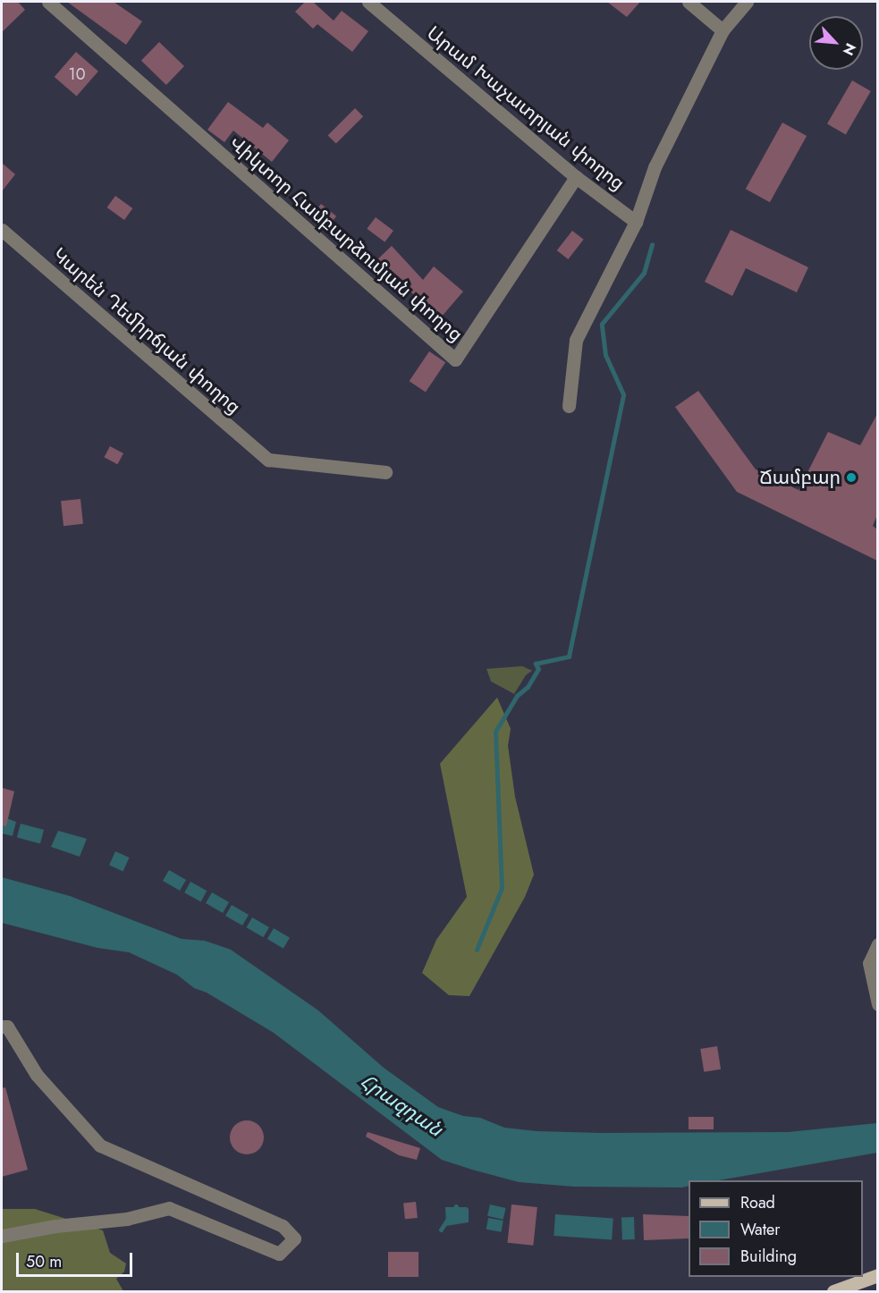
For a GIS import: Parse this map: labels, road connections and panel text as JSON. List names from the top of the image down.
{
  "streets": {
    "street": ["Արամ Խաչատրյան փողոց", "Վիկտոր Համբարձումյան փողոց", "Կարեն Դեմիրճյան փողոց"]
  },
  "crossings": [
    ["Արամ Խաչատրյան փողոց", "Վիկտոր Համբարձումյան փողոց"]
  ],
  "water": ["Հրազդան"],
  "places": ["Ճամբար"],
  "house_numbers": ["10"],
  "legend": ["Road", "Water", "Building"],
  "scale_bar": "50 m",
  "north": "bottom right"
}
